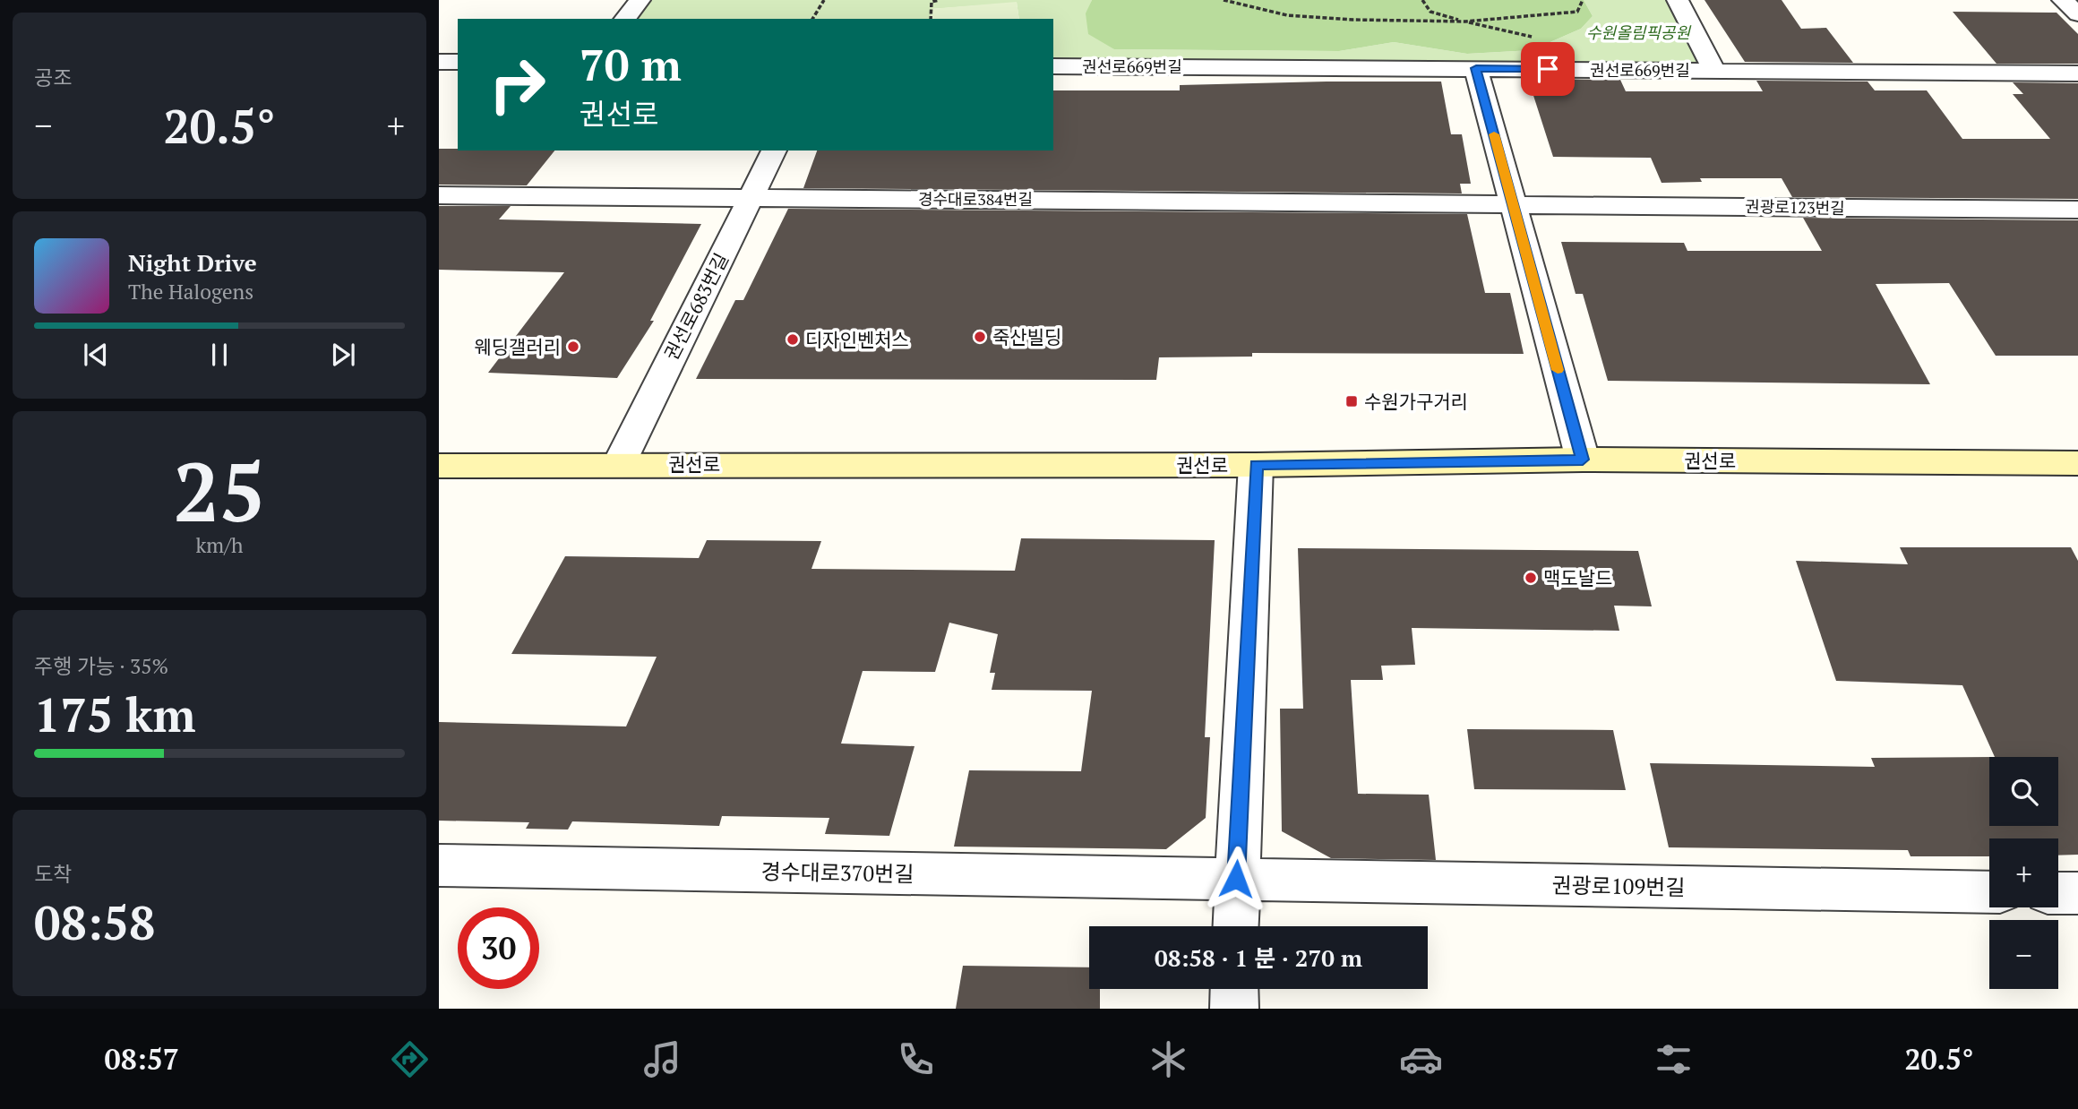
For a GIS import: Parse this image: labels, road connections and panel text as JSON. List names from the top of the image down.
{
  "streets": {
    "street": [
      "권선로669번길",
      "경수대로384번길",
      "권광로123번길",
      "권선로683번길",
      "권선로",
      "경수대로370번길",
      "권광로109번길"
    ]
  },
  "crossings": [
    ["경수대로384번길", "권광로123번길"],
    ["경수대로384번길", "권선로683번길"],
    ["권선로683번길", "권선로"],
    ["경수대로370번길", "권광로109번길"]
  ],
  "parks": ["수원올림픽공원"],
  "places": {
    "other": [
      "죽산빌딩",
      "디자인벤처스",
      "웨딩갤러리",
      "맥도날드"
    ],
    "transit": ["수원가구거리"]
  },
  "page": {
    "tile": [
      "공조",
      ["25", "km/h"],
      ["주행 가능 · 35%", "175 km"],
      ["도착", "08:58"]
    ],
    "turn": ["70 m", "권선로"],
    "heat": ["−", "20.5°", "+"],
    "song": ["Night Drive", "The Halogens"],
    "map_buttons": ["+", "−"],
    "limit": "30",
    "trip": "08:58 · 1 분 · 270 m",
    "tabs": ["08:57", "20.5°"]
  }
}
